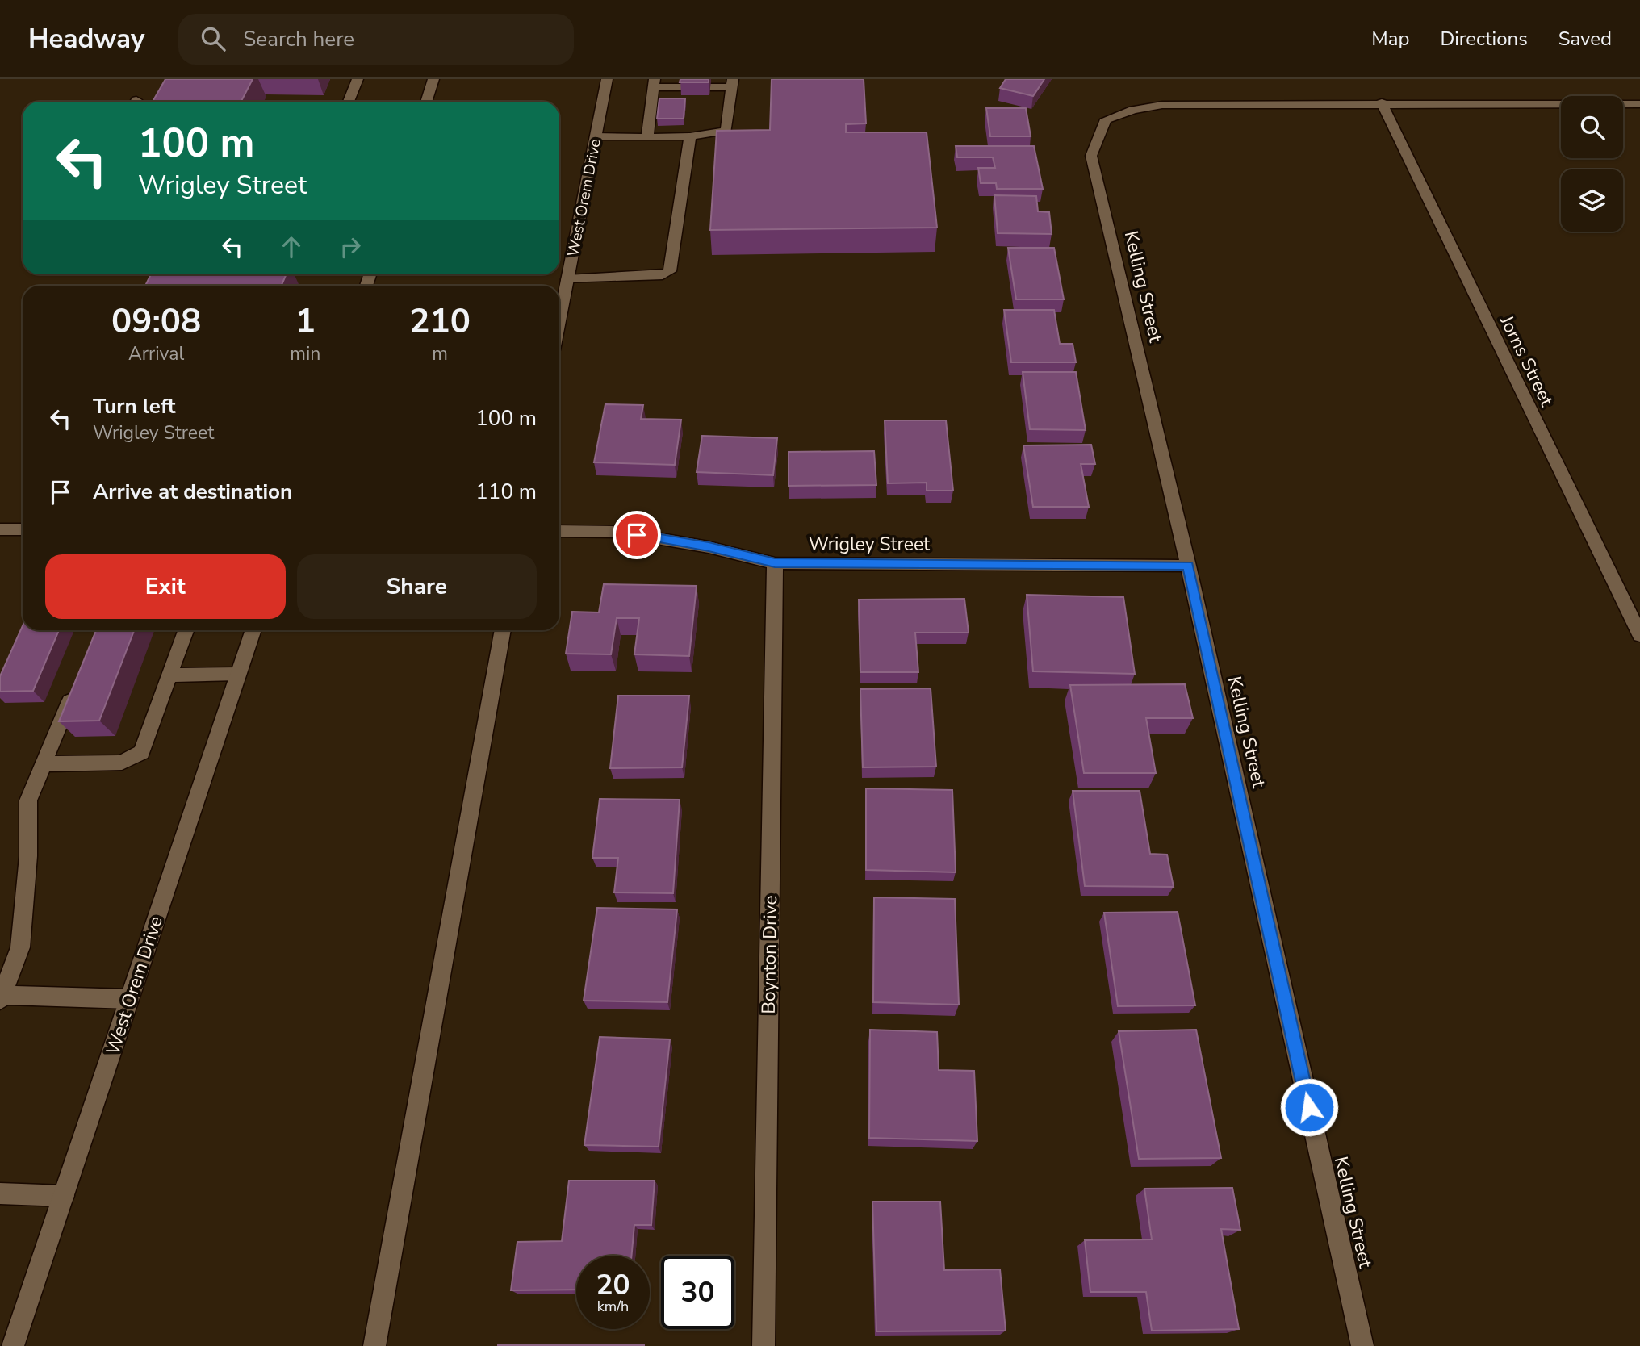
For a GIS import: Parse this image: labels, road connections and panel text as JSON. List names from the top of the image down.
{
  "streets": {
    "street": [
      "West Orem Drive",
      "Kelling Street",
      "Jorns Street",
      "Wrigley Street",
      "Boynton Drive"
    ]
  },
  "crossings": [
    ["Kelling Street", "Jorns Street"],
    ["Kelling Street", "Wrigley Street"],
    ["Wrigley Street", "Boynton Drive"]
  ],
  "page": {
    "header": "Headway",
    "search": "Search here",
    "nav": ["Map", "Directions", "Saved"],
    "turn": ["100 m", "Wrigley Street"],
    "eta": [
      "09:08",
      "Arrival",
      "1",
      "min",
      "210",
      "m"
    ],
    "list": [
      {
        "name": "Turn left",
        "note": "Wrigley Street",
        "value": "100 m"
      },
      {
        "name": "Arrive at destination",
        "value": "110 m"
      }
    ],
    "buttons": ["Exit", "Share"],
    "speed": "20 km/h",
    "limit": "30"
  }
}
